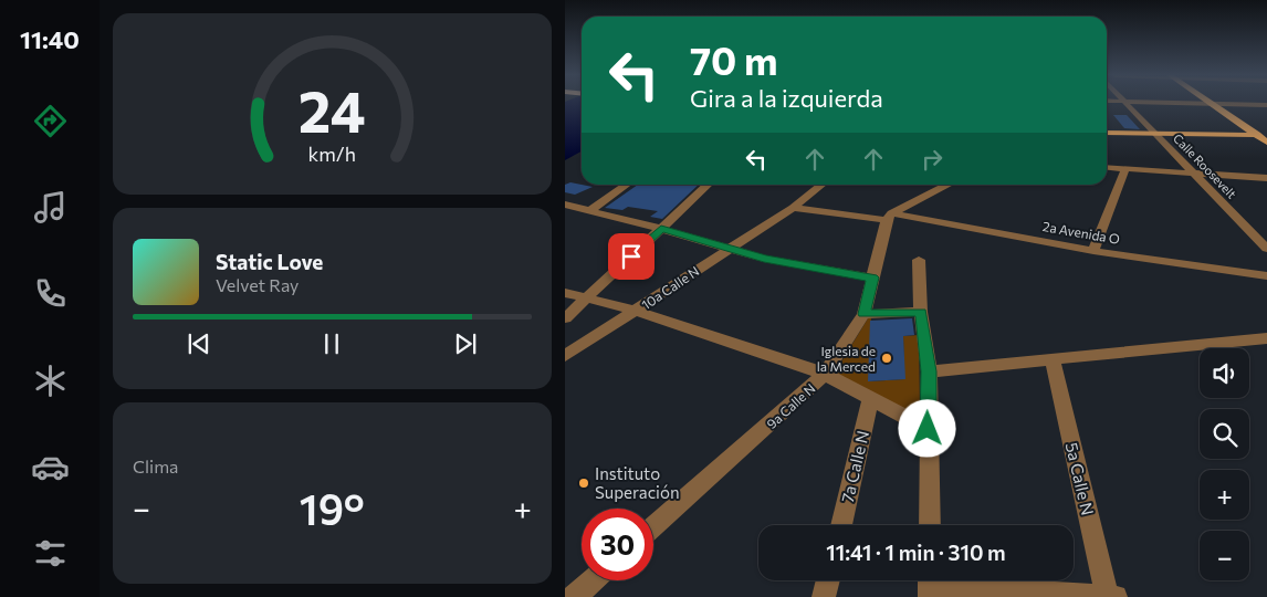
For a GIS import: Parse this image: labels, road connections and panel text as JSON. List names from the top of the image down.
{
  "streets": {
    "street": [
      "Calle Roosevelt",
      "2a Avenida O",
      "10a Calle N",
      "9a Calle N",
      "7a Calle N",
      "5a Calle N"
    ]
  },
  "crossings": [
    ["2a Avenida O", "10a Calle N"],
    ["2a Avenida O", "9a Calle N"]
  ],
  "places": ["Iglesia de la Merced", "Instituto Superación"],
  "page": {
    "tabs": "11:40",
    "turn": ["70 m", "Gira a la izquierda"],
    "song": ["Static Love", "Velvet Ray"],
    "map_buttons": ["+", "−"],
    "tile": "Clima",
    "heat": ["−", "19°", "+"],
    "limit": "30",
    "trip": "11:41 · 1 min · 310 m",
    "gauge": ["24", "km/h"]
  }
}
